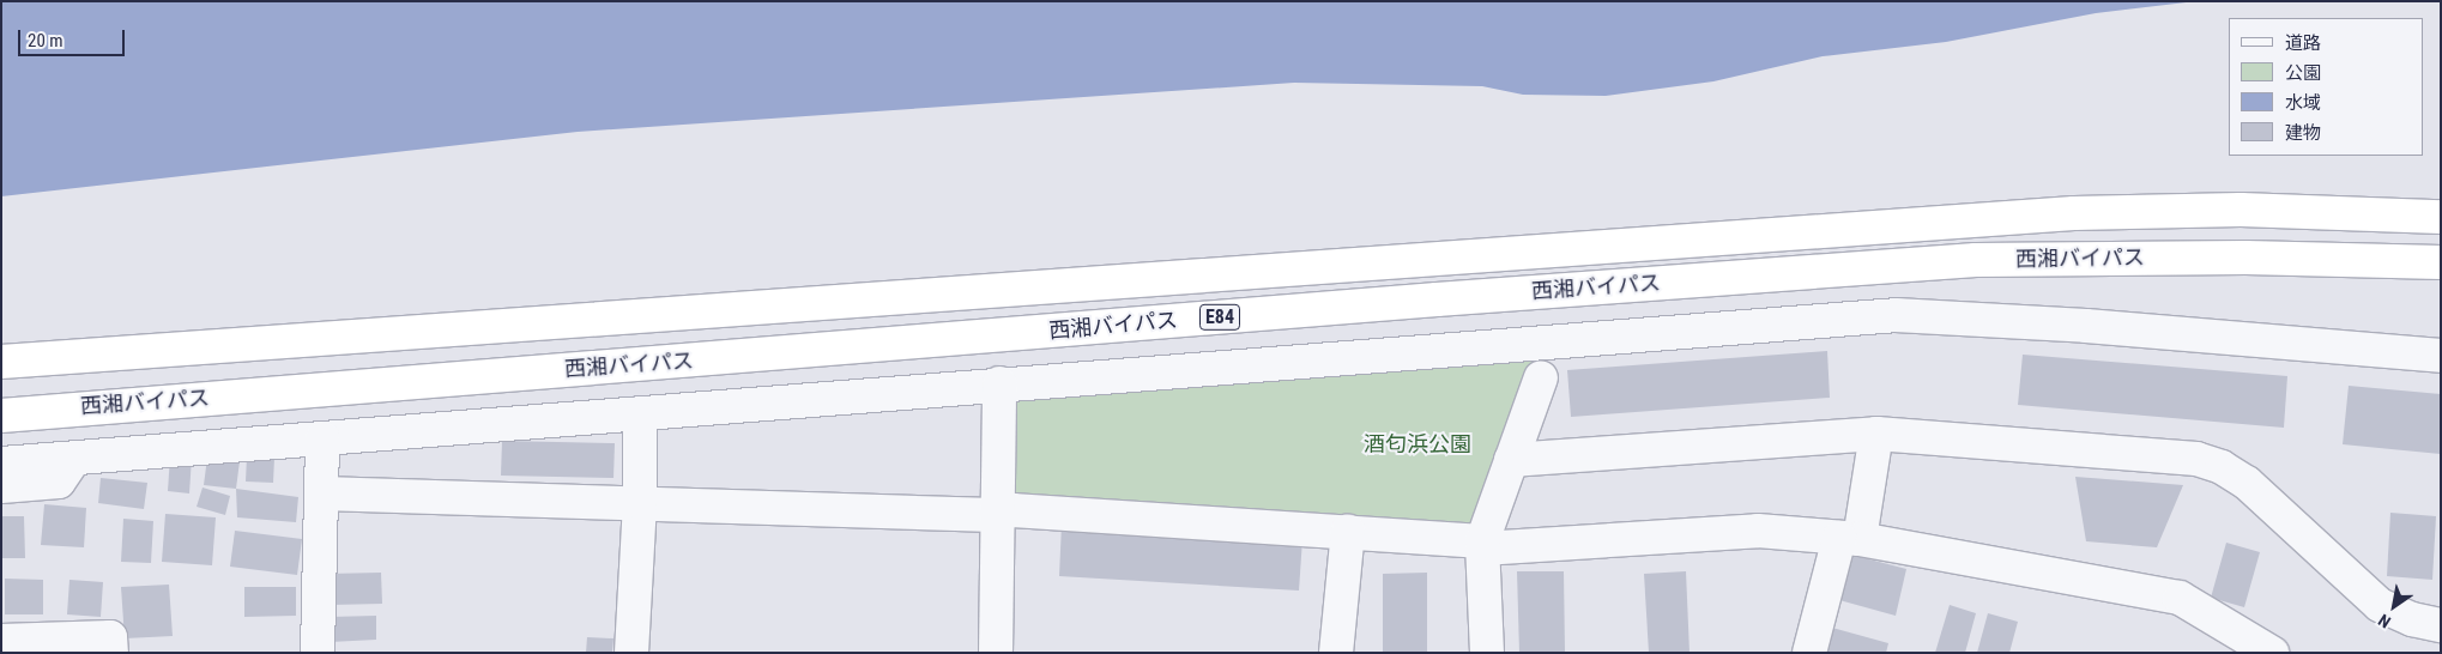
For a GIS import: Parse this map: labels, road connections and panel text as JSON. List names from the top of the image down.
{
  "streets": {
    "highway": ["西湘バイパス", "E84"]
  },
  "parks": ["酒匂浜公園"],
  "legend": [
    "道路",
    "公園",
    "水域",
    "建物"
  ],
  "scale_bar": "20 m",
  "north": "bottom left"
}
